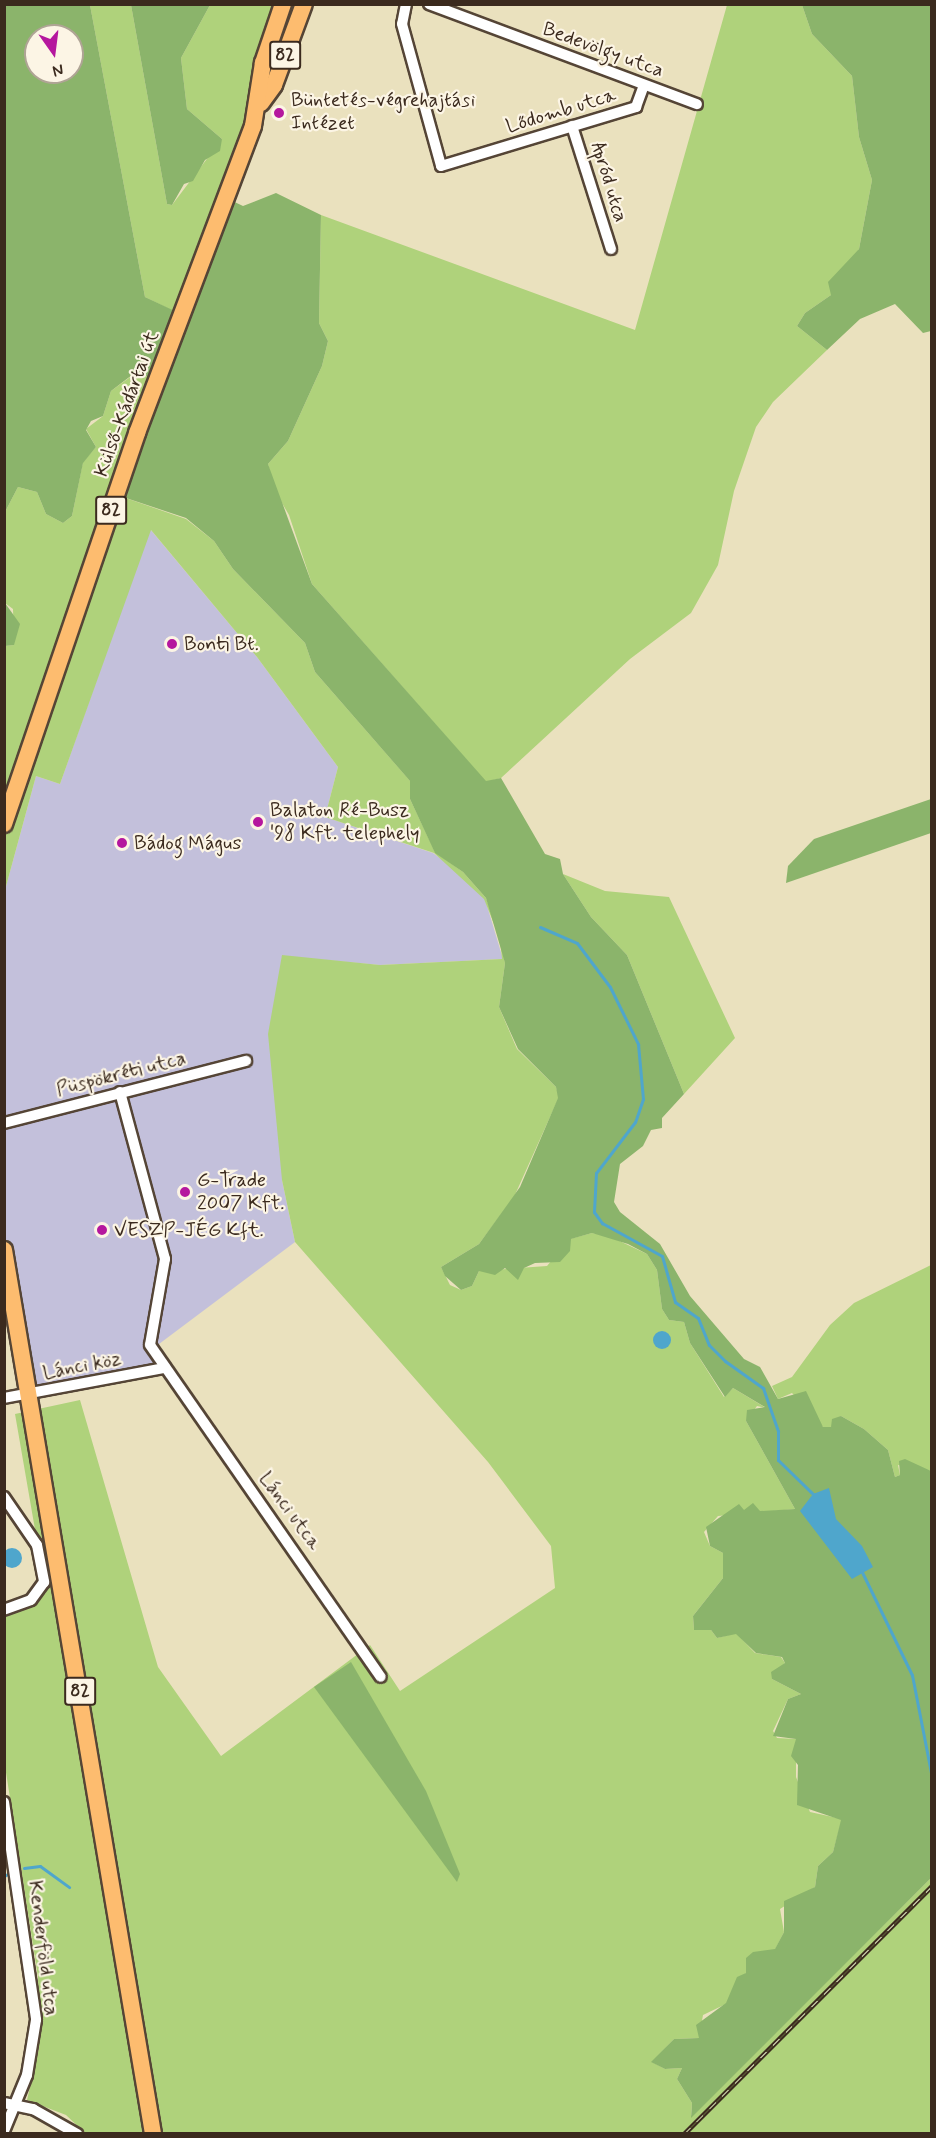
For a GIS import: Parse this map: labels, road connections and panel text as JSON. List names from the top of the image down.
{
  "streets": {
    "main road": ["82", "Külső-Kádártai út"],
    "street": [
      "Bedevölgy utca",
      "Lődomb utca",
      "Apród utca",
      "Püspökréti utca",
      "Lánci köz",
      "Lánci utca",
      "Kenderföld utca"
    ]
  },
  "crossings": [
    ["Bedevölgy utca", "Lődomb utca"],
    ["82", "Lánci köz"],
    ["Lődomb utca", "Apród utca"],
    ["Püspökréti utca", "Lánci utca"],
    ["Lánci köz", "Lánci utca"]
  ],
  "places": [
    "Büntetés-végrehajtási Intézet",
    "Bonti Bt.",
    "Balaton Ré-Busz '98 Kft. telephely",
    "Bádog Mágus",
    "G-Trade 2007 Kft.",
    "VESZP-JÉG Kft."
  ],
  "north": "bottom"
}
